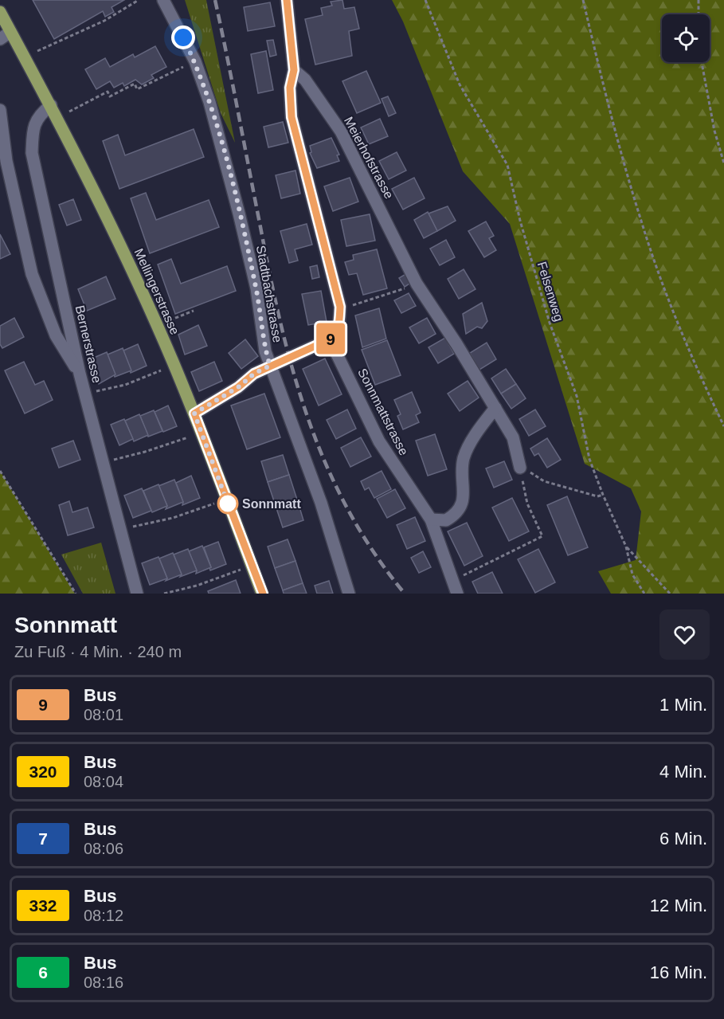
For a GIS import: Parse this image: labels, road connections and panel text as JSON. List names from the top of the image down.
{
  "streets": {
    "main road": ["Mellingerstrasse"],
    "street": [
      "Meierhofstrasse",
      "Stadtbachstrasse",
      "Bernerstrasse",
      "Sonnmattstrasse"
    ],
    "path": ["Felsenweg"]
  },
  "crossings": [
    ["Mellingerstrasse", "Bernerstrasse"]
  ],
  "places": ["Sonnmatt"],
  "lines": ["bus line 9"],
  "page": {
    "on_map": "9",
    "heading": ["Sonnmatt", "Zu Fuß · 4 Min. · 240 m"],
    "list": [
      {
        "mark": "9",
        "name": "Bus",
        "note": "08:01",
        "value": "1 Min."
      },
      {
        "mark": "320",
        "name": "Bus",
        "note": "08:04",
        "value": "4 Min."
      },
      {
        "mark": "7",
        "name": "Bus",
        "note": "08:06",
        "value": "6 Min."
      },
      {
        "mark": "332",
        "name": "Bus",
        "note": "08:12",
        "value": "12 Min."
      },
      {
        "mark": "6",
        "name": "Bus",
        "note": "08:16",
        "value": "16 Min."
      }
    ]
  }
}
